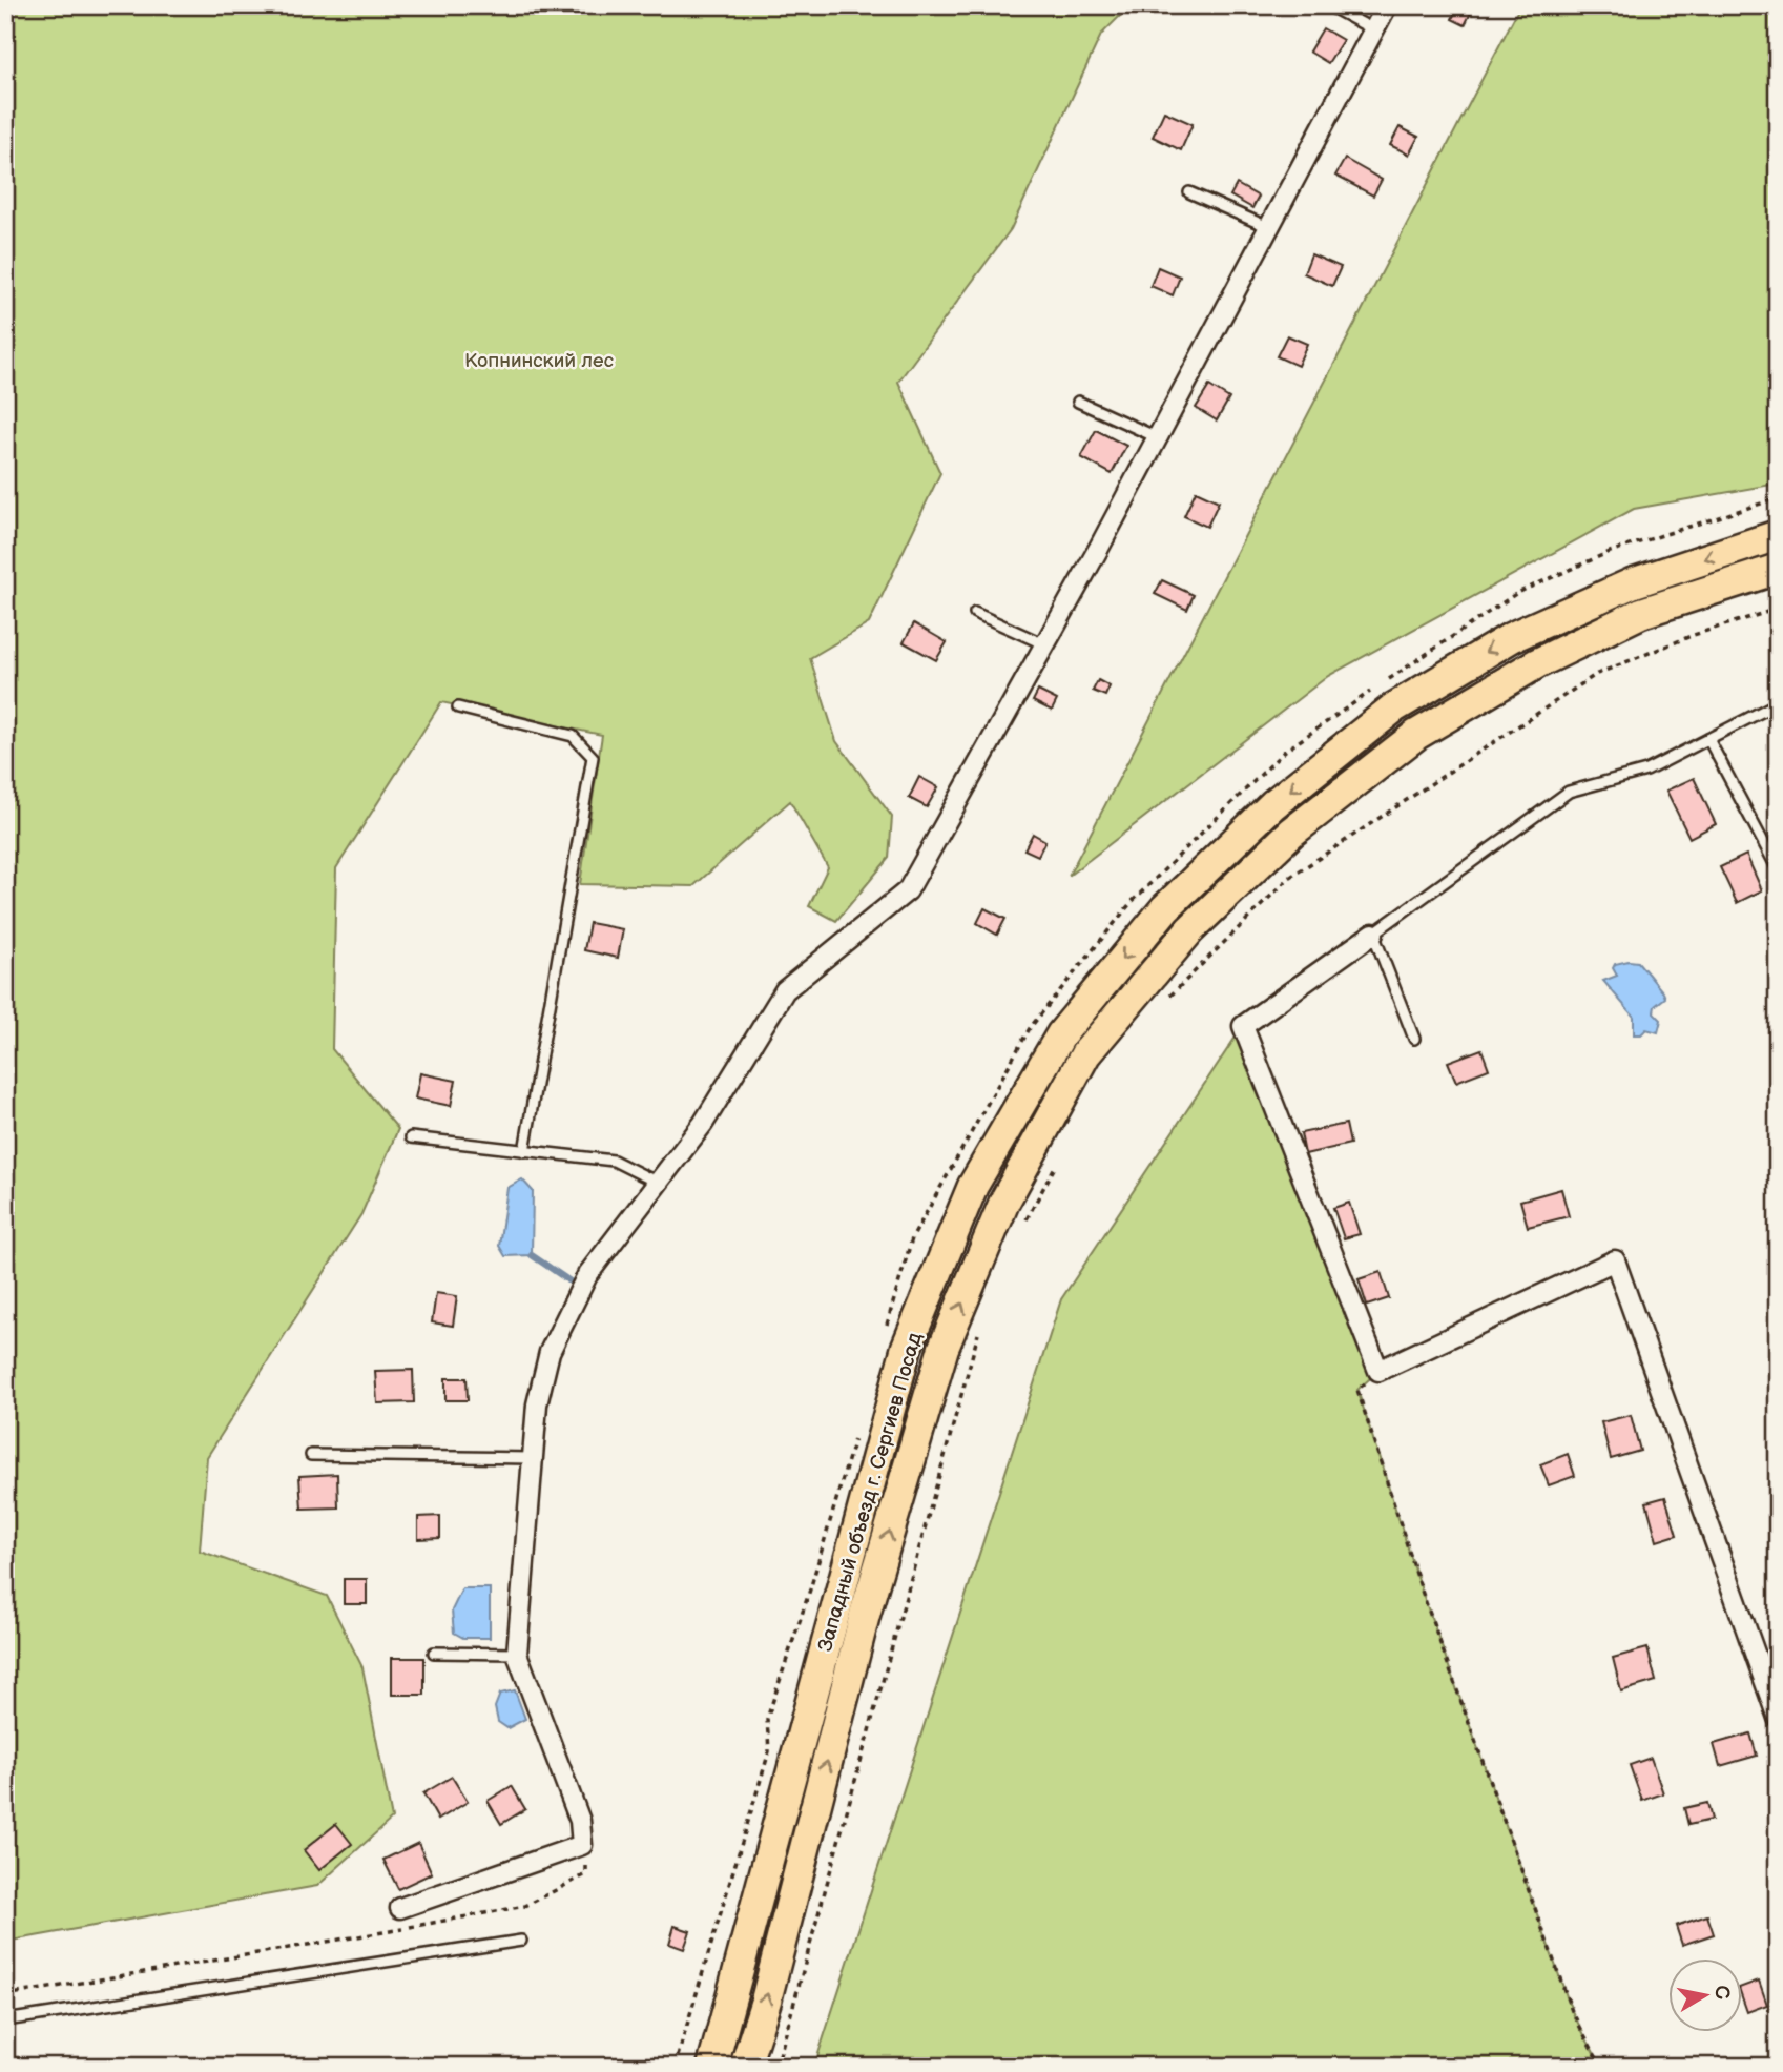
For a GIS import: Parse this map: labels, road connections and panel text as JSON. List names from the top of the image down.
{
  "streets": {
    "main road": ["Западный объезд г. Сергиев Посад"]
  },
  "parks": ["Копнинский лес"],
  "north": "right"
}
